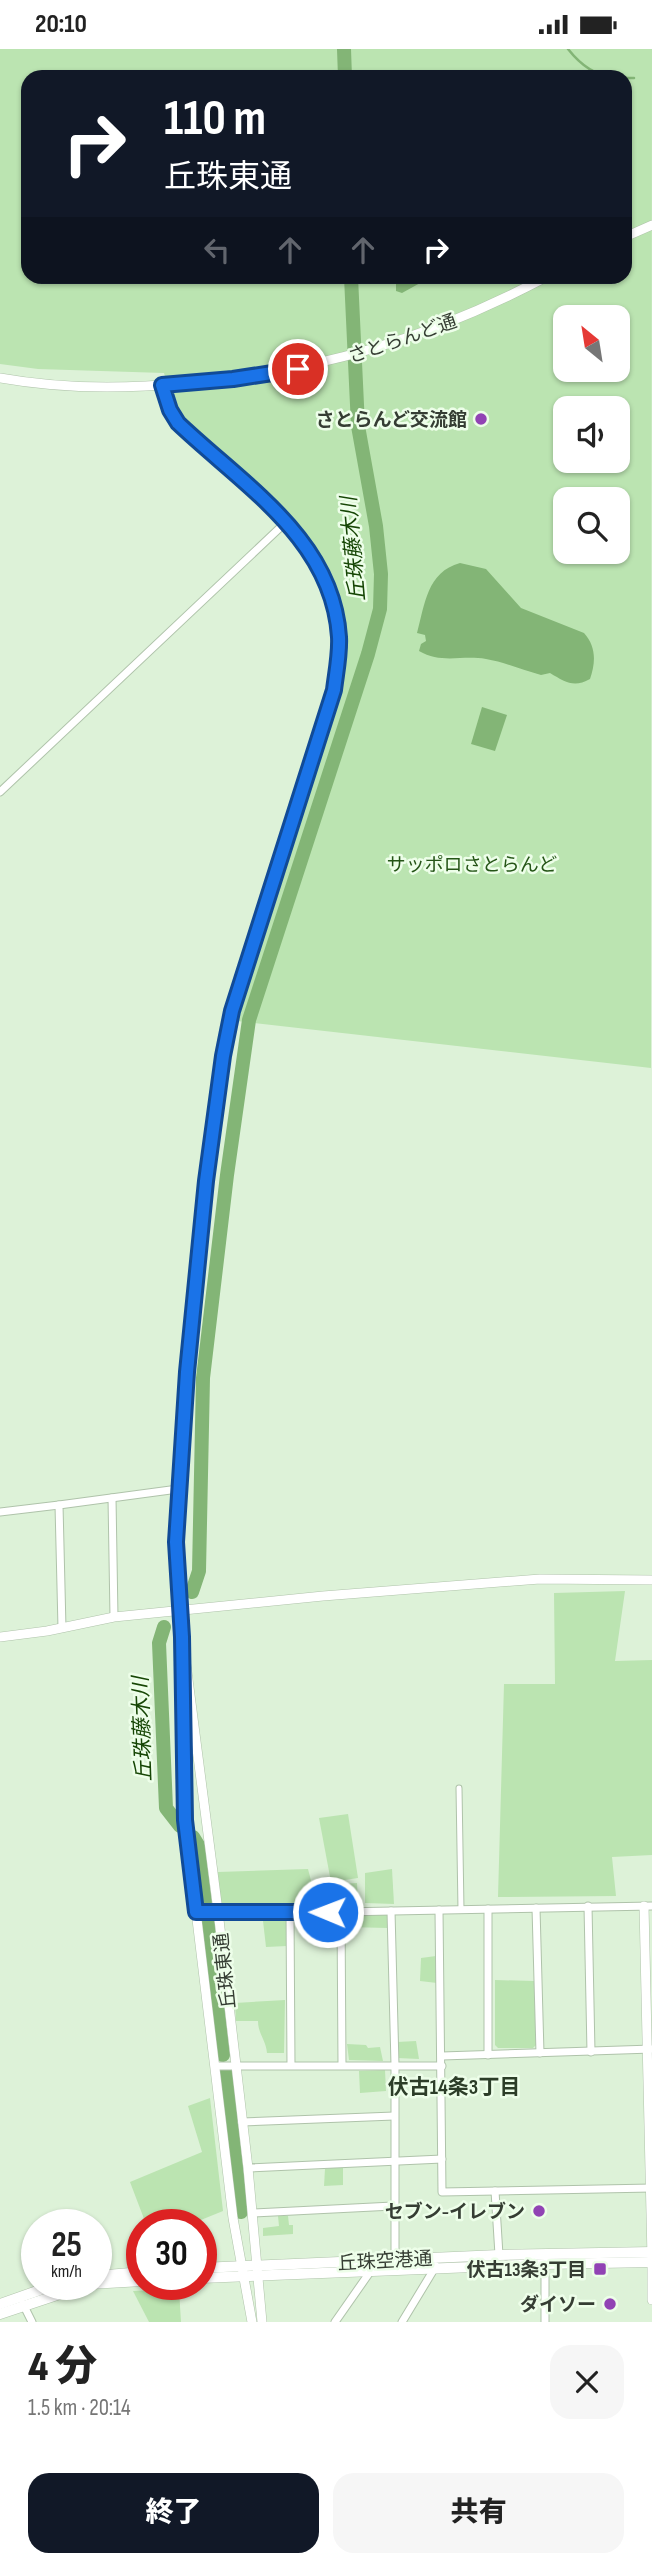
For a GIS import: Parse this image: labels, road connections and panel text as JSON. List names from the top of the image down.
{
  "streets": {
    "main road": ["丘珠空港通"],
    "street": ["さとらんど通", "丘珠東通"]
  },
  "crossings": [
    ["丘珠東通", "丘珠空港通"]
  ],
  "districts": ["伏古14条3丁目"],
  "water": ["丘珠藤木川"],
  "parks": ["サッポロさとらんど"],
  "places": {
    "other": ["さとらんど交流館", "セブン-イレブン", "ダイソー"],
    "transit": ["伏古13条3丁目"]
  },
  "north": "top left",
  "page": {
    "status": "20:10",
    "turn": ["110 m", "丘珠東通"],
    "speed": "25 km/h",
    "limit": "30",
    "heading": ["4 分", "1.5 km · 20:14"],
    "buttons": ["終了", "共有"]
  }
}
